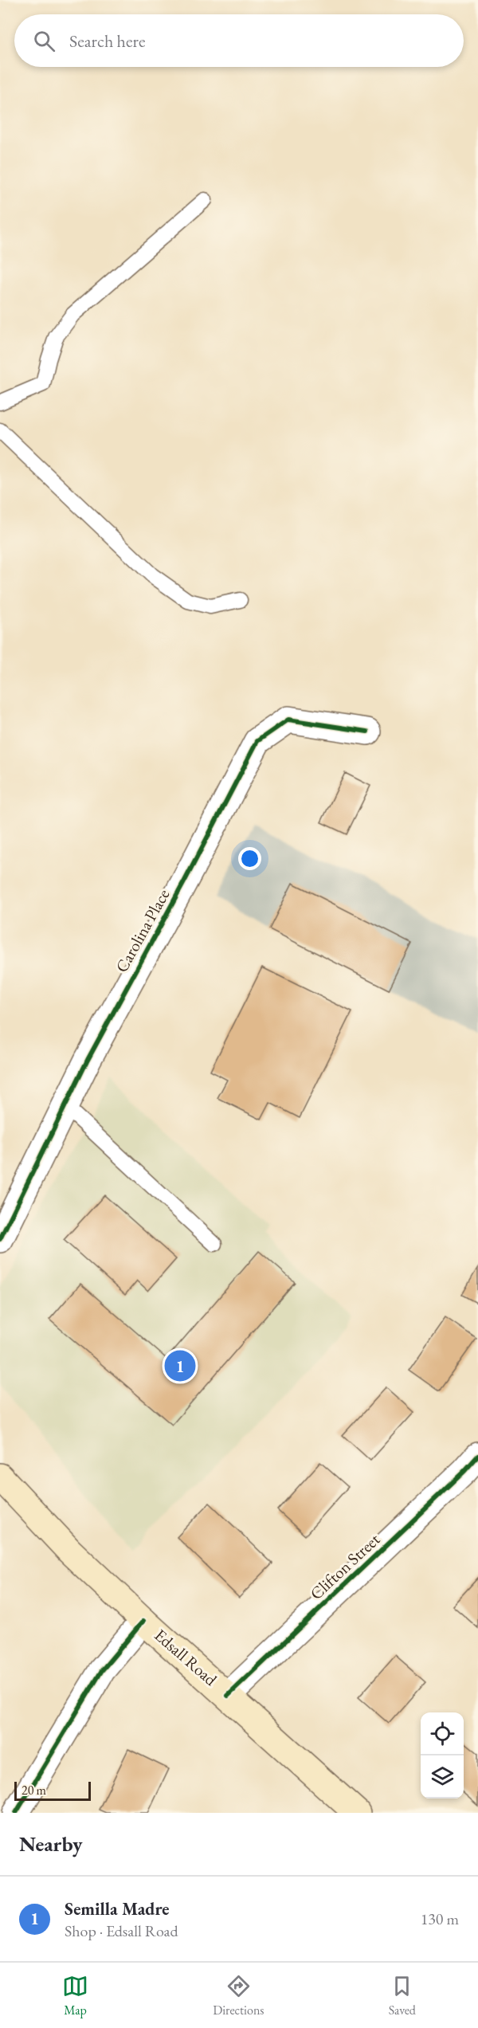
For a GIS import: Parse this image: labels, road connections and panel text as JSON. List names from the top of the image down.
{
  "streets": {
    "main road": ["Edsall Road"],
    "street": ["Carolina Place", "Clifton Street"]
  },
  "crossings": [
    ["Clifton Street", "Edsall Road"]
  ],
  "scale_bar": "20 m",
  "page": {
    "search": "Search here",
    "pins": "1",
    "scale": "20 m",
    "heading": "Nearby",
    "list": [
      {
        "mark": "1",
        "name": "Semilla Madre",
        "note": "Shop · Edsall Road",
        "value": "130 m"
      }
    ],
    "nav": ["Map", "Directions", "Saved"]
  }
}
